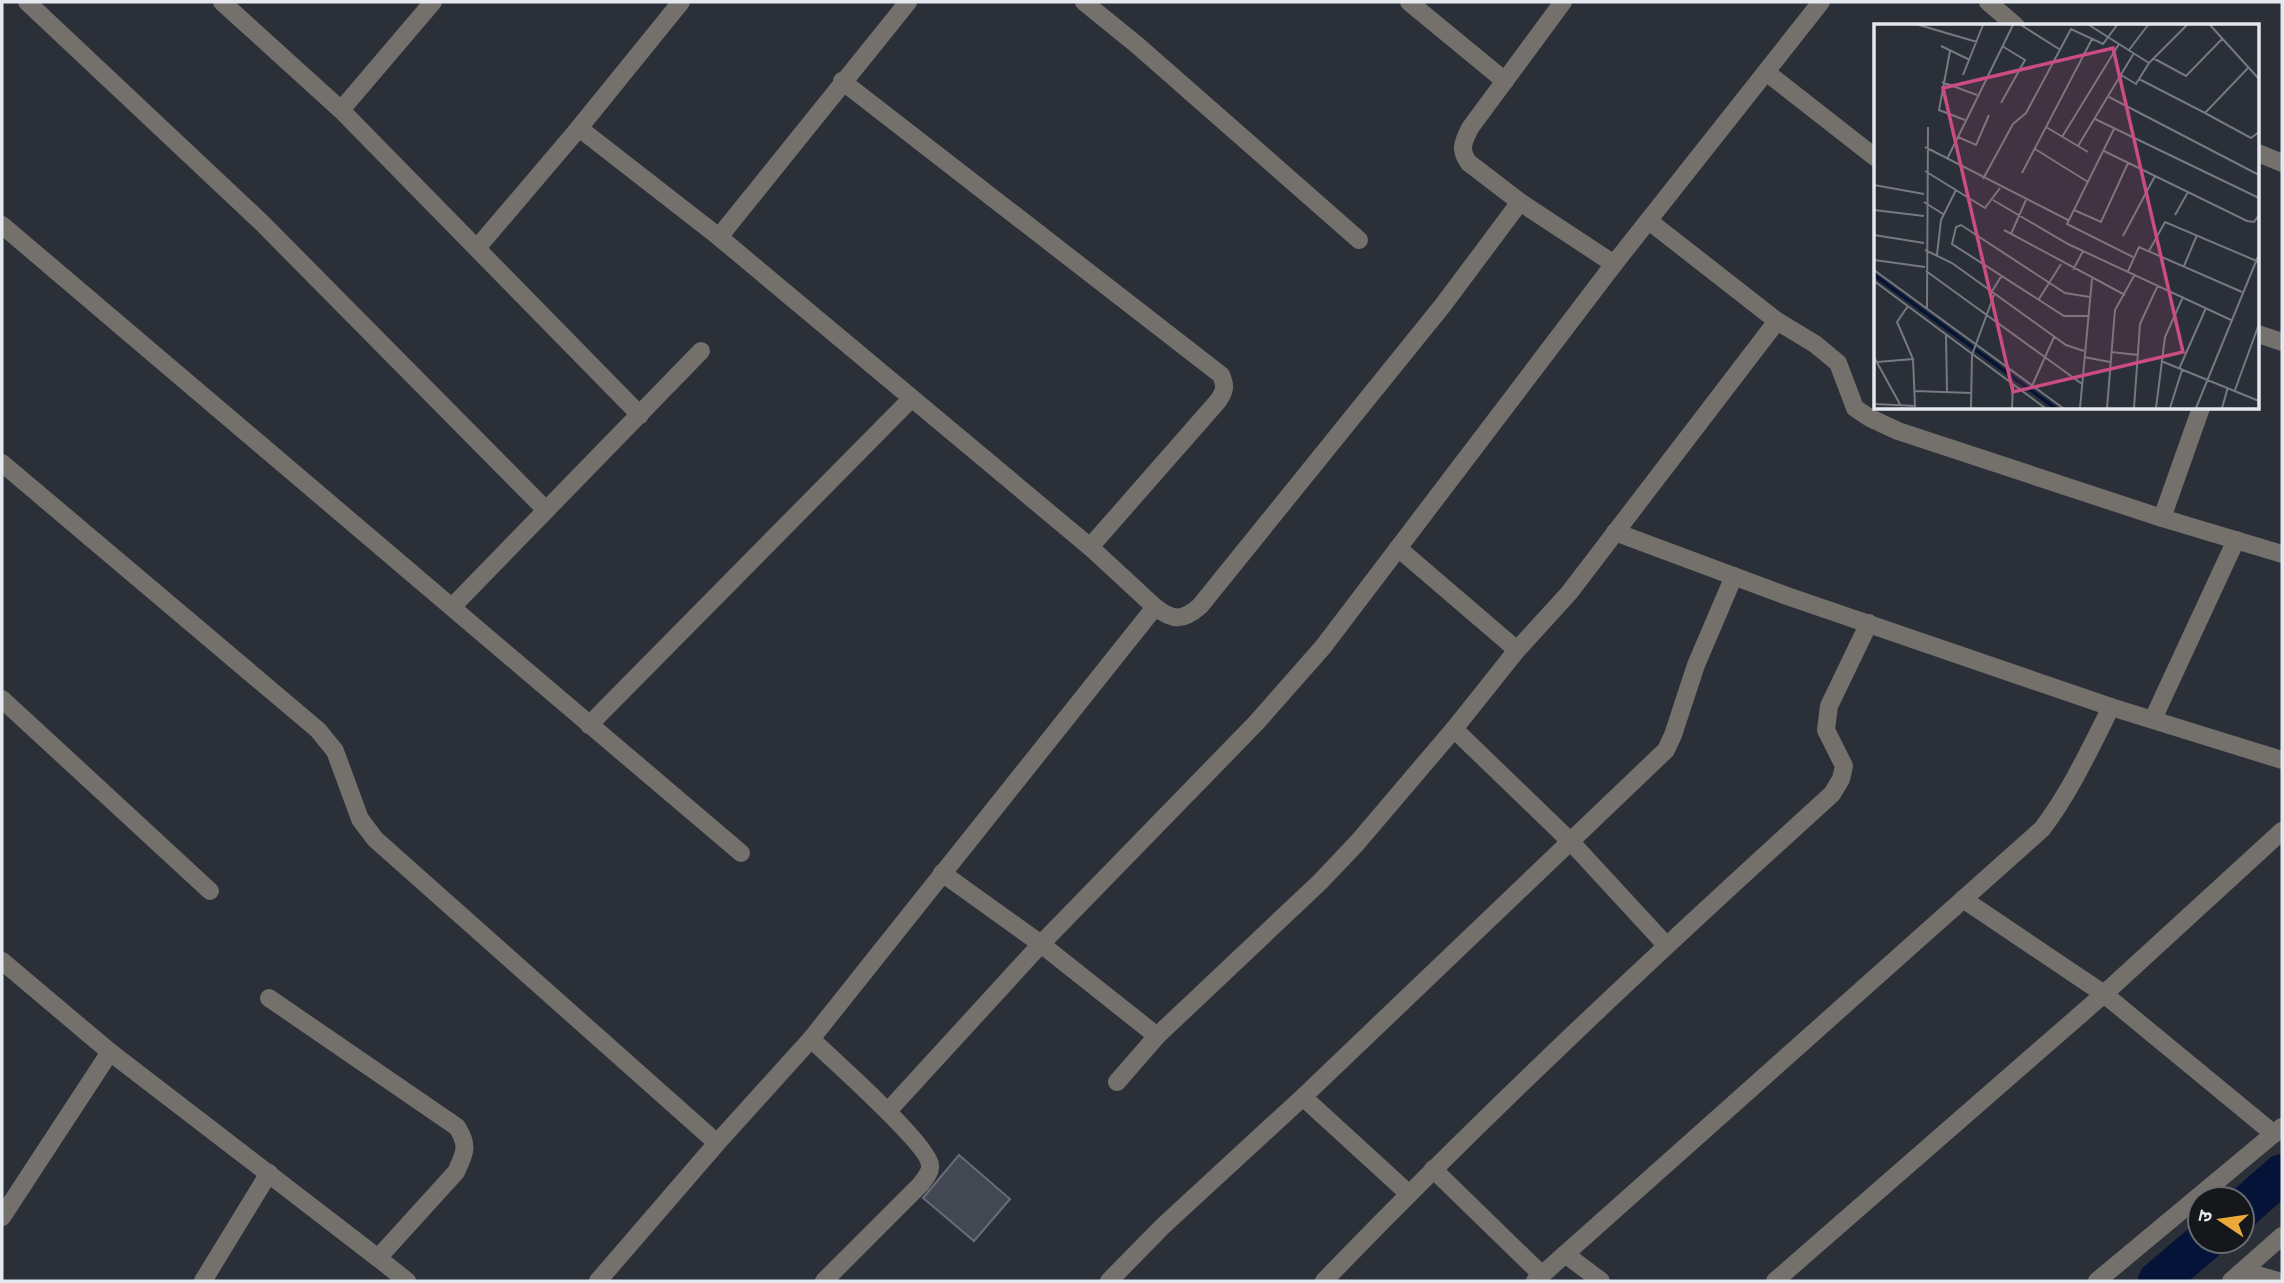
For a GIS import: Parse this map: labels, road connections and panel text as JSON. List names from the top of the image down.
{
  "north": "left"
}
